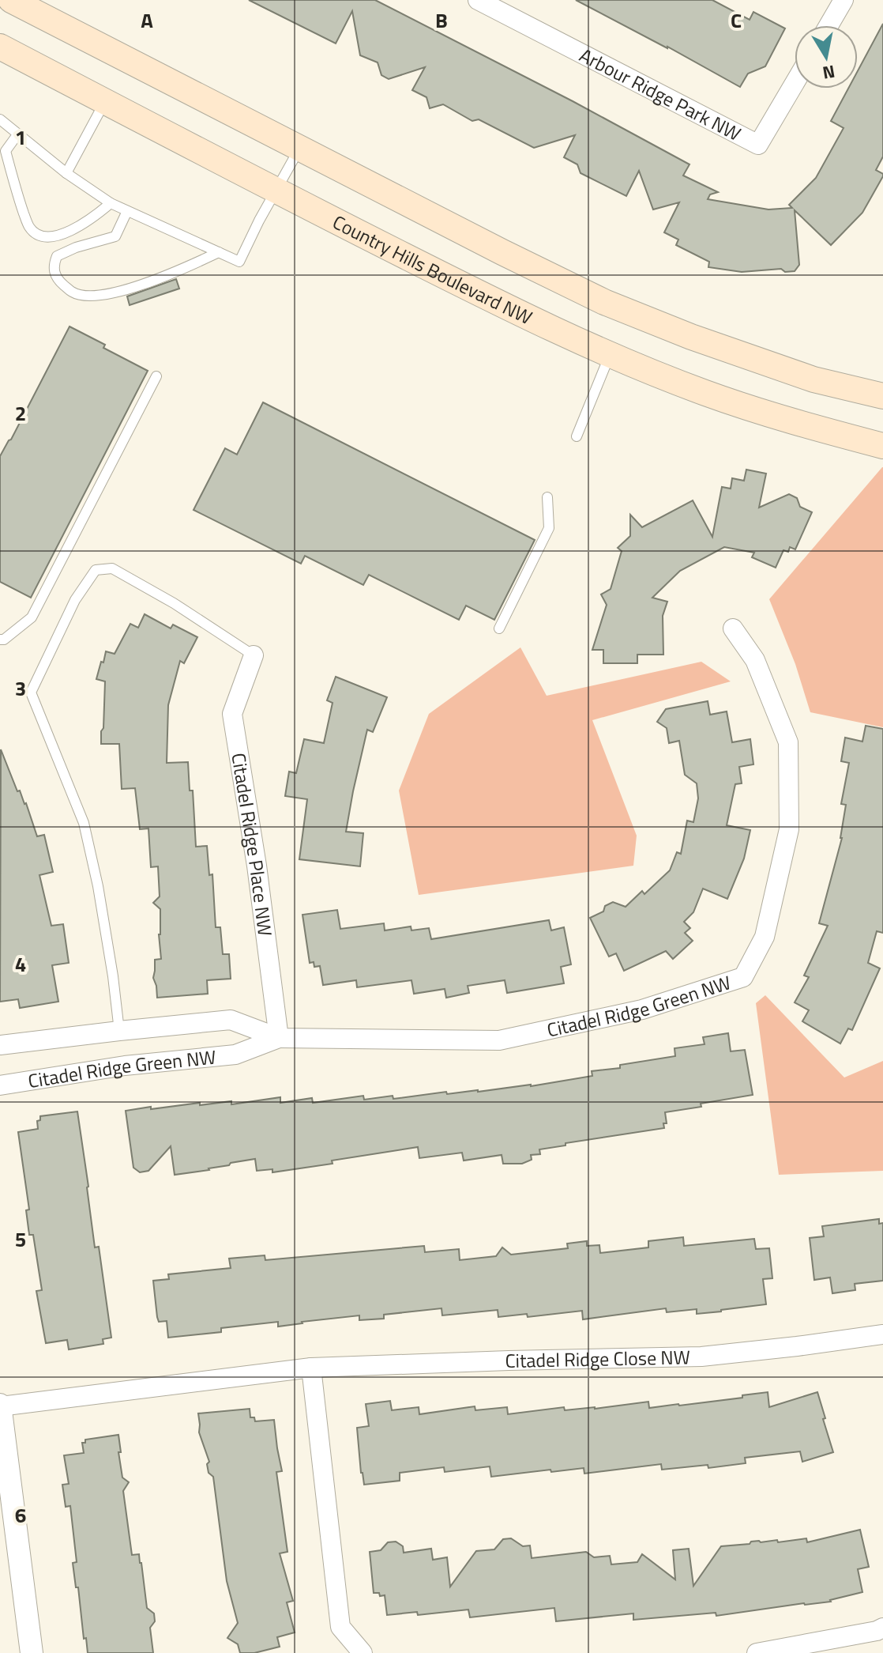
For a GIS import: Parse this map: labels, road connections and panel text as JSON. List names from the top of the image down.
{
  "streets": {
    "main road": ["Country Hills Boulevard NW"],
    "street": [
      "Arbour Ridge Park NW",
      "Citadel Ridge Place NW",
      "Citadel Ridge Green NW",
      "Citadel Ridge Close NW"
    ]
  },
  "crossings": [
    ["Citadel Ridge Place NW", "Citadel Ridge Green NW"]
  ],
  "north": "bottom",
  "grid": {
    "columns": ["A", "B", "C"],
    "rows": [
      "1",
      "2",
      "3",
      "4",
      "5",
      "6"
    ]
  }
}
